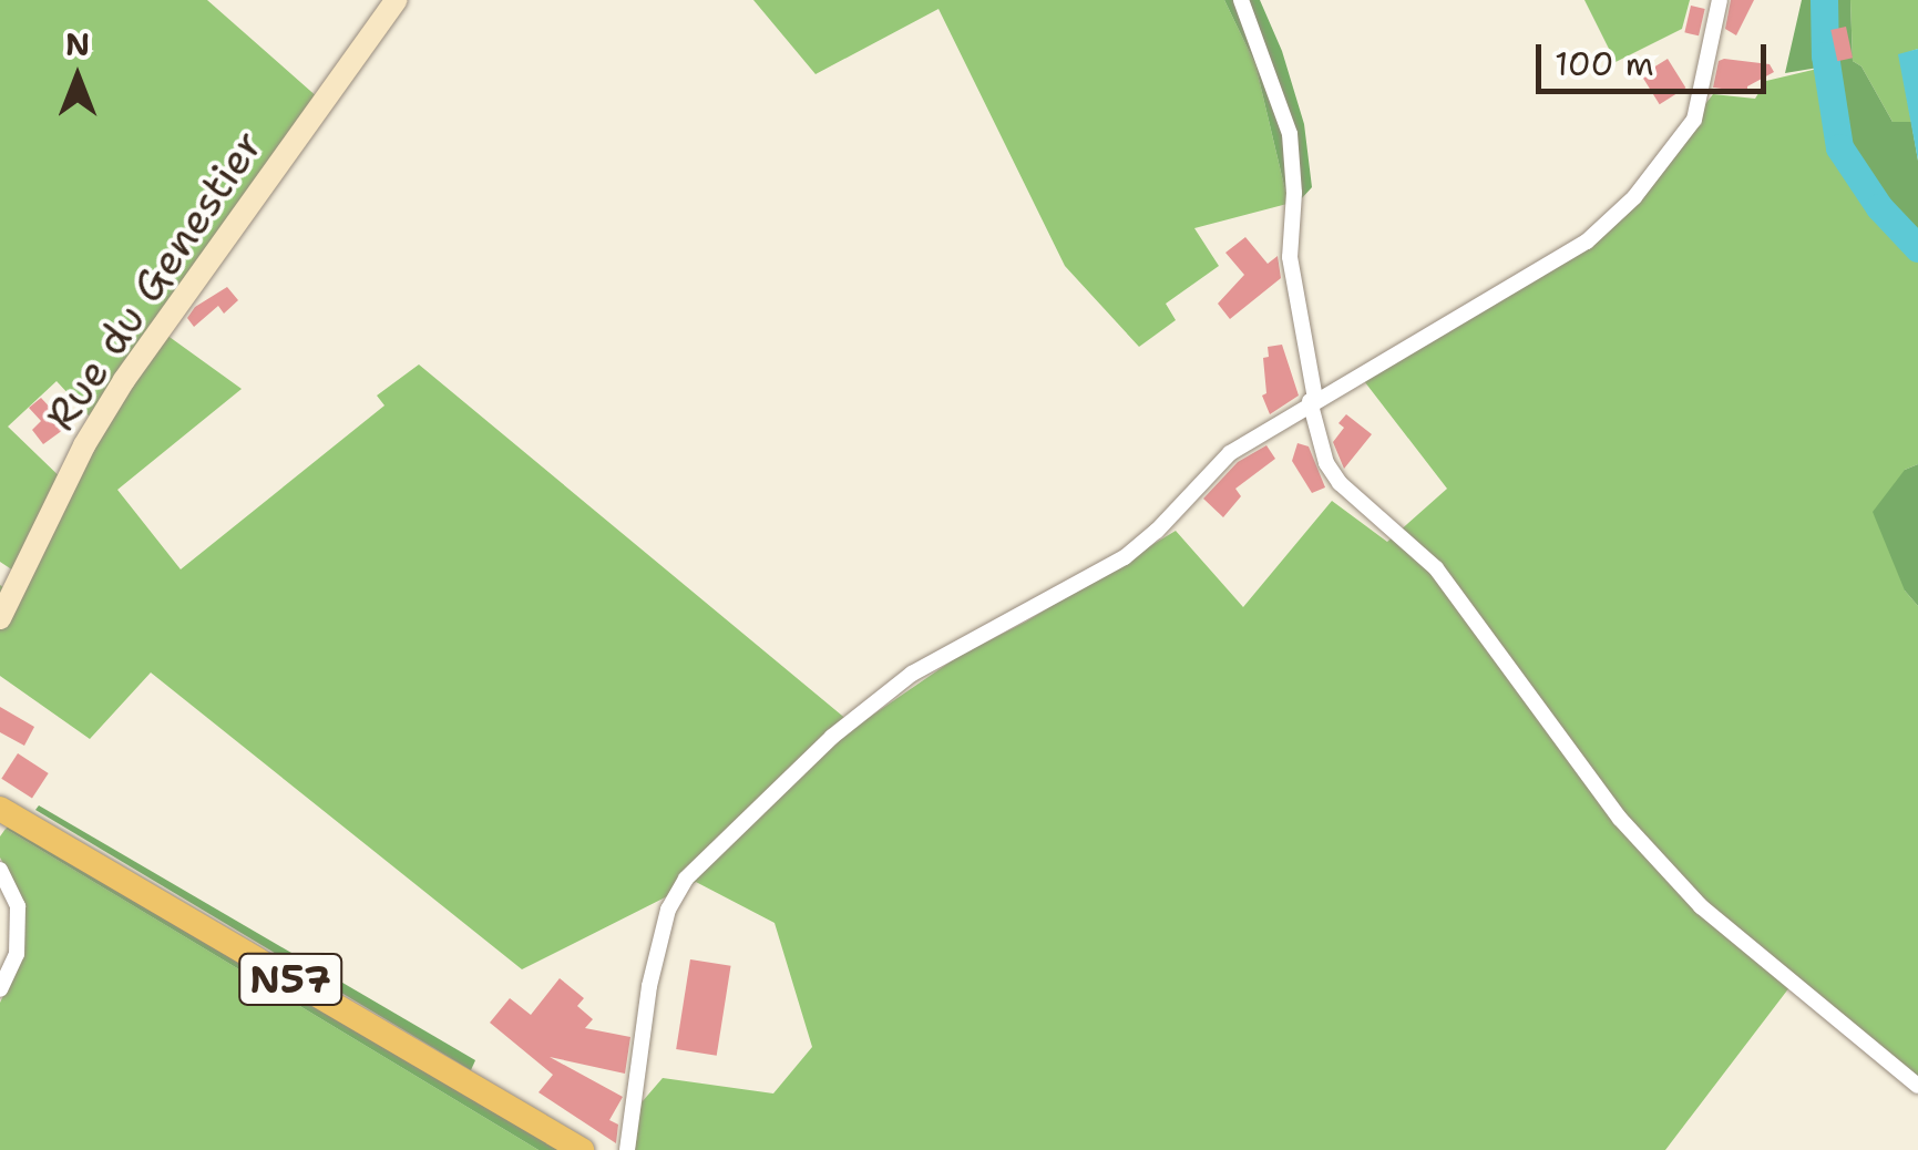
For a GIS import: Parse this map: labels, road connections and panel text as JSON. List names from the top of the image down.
{
  "streets": {
    "main road": ["N57"],
    "street": ["Rue du Genestier"]
  },
  "scale_bar": "100 m",
  "north": "top"
}
